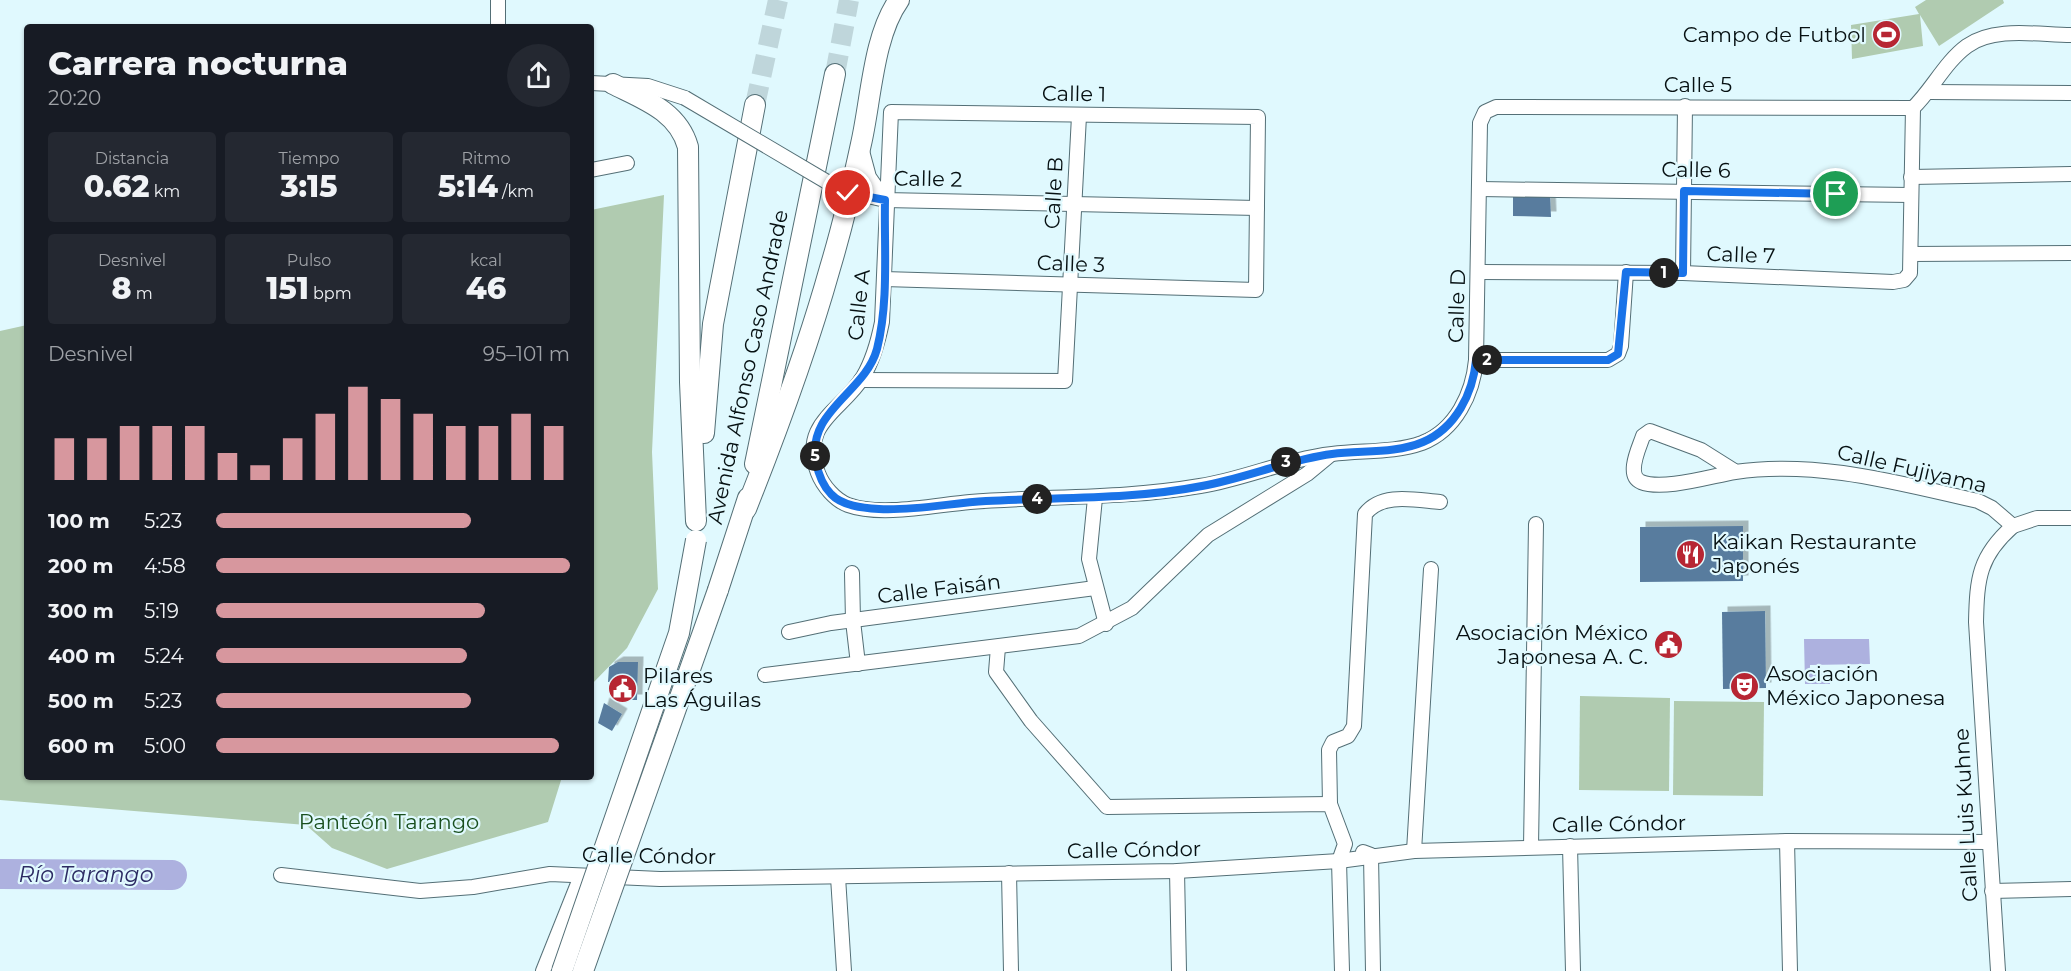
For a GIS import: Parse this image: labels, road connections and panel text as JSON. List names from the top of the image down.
{
  "streets": {
    "main road": ["Avenida Alfonso Caso Andrade"],
    "street": [
      "Calle 5",
      "Calle 1",
      "Calle 6",
      "Calle 2",
      "Calle B",
      "Calle 7",
      "Calle 3",
      "Calle A",
      "Calle D",
      "Calle Fujiyama",
      "Calle Faisán",
      "Calle Luis Kuhne",
      "Calle Cóndor"
    ]
  },
  "crossings": [
    ["Calle 5", "Calle D"],
    ["Calle 1", "Calle 2"],
    ["Calle 1", "Calle B"],
    ["Calle 1", "Calle 3"],
    ["Calle 1", "Calle A"],
    ["Calle 6", "Calle D"],
    ["Calle 2", "Calle B"],
    ["Calle 2", "Calle 3"],
    ["Calle 2", "Calle A"],
    ["Calle B", "Calle 3"],
    ["Calle B", "Calle A"],
    ["Calle 7", "Calle D"],
    ["Calle 3", "Calle A"],
    ["Calle A", "Calle D"],
    ["Calle Fujiyama", "Calle Luis Kuhne"],
    ["Calle Luis Kuhne", "Calle Cóndor"]
  ],
  "water": ["Río Tarango"],
  "parks": ["Panteón Tarango"],
  "places": {
    "sports": ["Campo de Futbol"],
    "restaurant": ["Kaikan Restaurante Japonés"],
    "public building": ["Asociación México Japonesa A. C.", "Pilares Las Águilas"],
    "theatre": ["Asociación México Japonesa"]
  },
  "page": {
    "heading": ["Carrera nocturna", "20:20"],
    "stats": [
      ["Distancia", "0.62 km"],
      ["Tiempo", "3:15"],
      ["Ritmo", "5:14 /km"],
      ["Desnivel", "8 m"],
      ["Pulso", "151 bpm"],
      ["kcal", "46"]
    ],
    "pins": [
      "1",
      "2",
      "5",
      "3",
      "4"
    ],
    "chart": ["Desnivel", "95–101 m"],
    "list": [
      {
        "name": "100 m",
        "note": "5:23"
      },
      {
        "name": "200 m",
        "note": "4:58"
      },
      {
        "name": "300 m",
        "note": "5:19"
      },
      {
        "name": "400 m",
        "note": "5:24"
      },
      {
        "name": "500 m",
        "note": "5:23"
      },
      {
        "name": "600 m",
        "note": "5:00"
      }
    ]
  }
}
